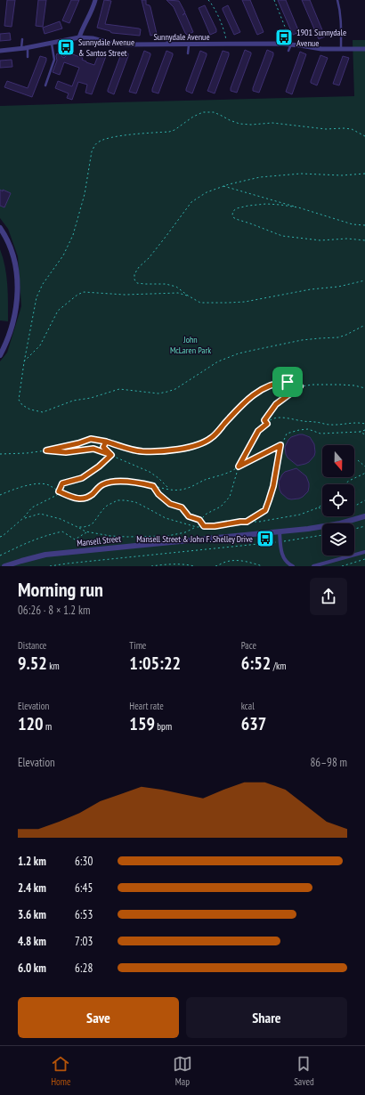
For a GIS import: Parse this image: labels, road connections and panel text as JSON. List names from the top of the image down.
{
  "streets": {
    "street": ["Sunnydale Avenue", "Mansell Street"]
  },
  "parks": ["John McLaren Park"],
  "places": {
    "bus stop": ["1901 Sunnydale Avenue", "Sunnydale Avenue & Santos Street", "Mansell Street & John F. Shelley Drive"]
  },
  "north": "bottom",
  "page": {
    "heading": ["Morning run", "06:26 · 8 × 1.2 km"],
    "stats": [
      ["Distance", "9.52 km"],
      ["Time", "1:05:22"],
      ["Pace", "6:52 /km"],
      ["Elevation", "120 m"],
      ["Heart rate", "159 bpm"],
      ["kcal", "637"]
    ],
    "chart": ["Elevation", "86–98 m"],
    "list": [
      {
        "name": "1.2 km",
        "note": "6:30"
      },
      {
        "name": "2.4 km",
        "note": "6:45"
      },
      {
        "name": "3.6 km",
        "note": "6:53"
      },
      {
        "name": "4.8 km",
        "note": "7:03"
      },
      {
        "name": "6.0 km",
        "note": "6:28"
      }
    ],
    "buttons": ["Save", "Share"],
    "tabs": ["Home", "Map", "Saved"]
  }
}
